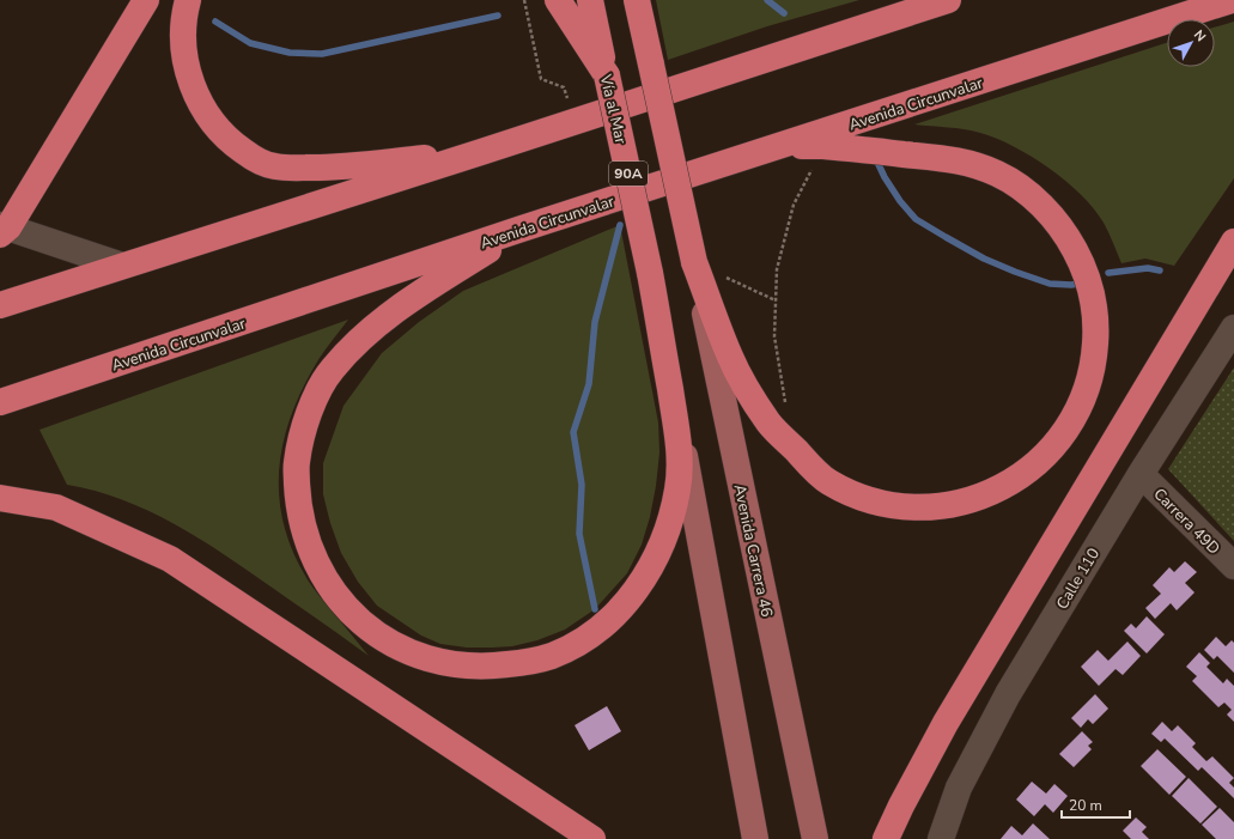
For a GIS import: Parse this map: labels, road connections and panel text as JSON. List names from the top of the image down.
{
  "streets": {
    "highway": ["Avenida Circunvalar", "Vía al Mar", "90A"],
    "main road": ["Avenida Carrera 46"],
    "street": ["Carrera 49D", "Calle 110"]
  },
  "crossings": [
    ["Avenida Circunvalar", "Vía al Mar"],
    ["Carrera 49D", "Calle 110"]
  ],
  "scale_bar": "20 m",
  "north": "top right"
}
